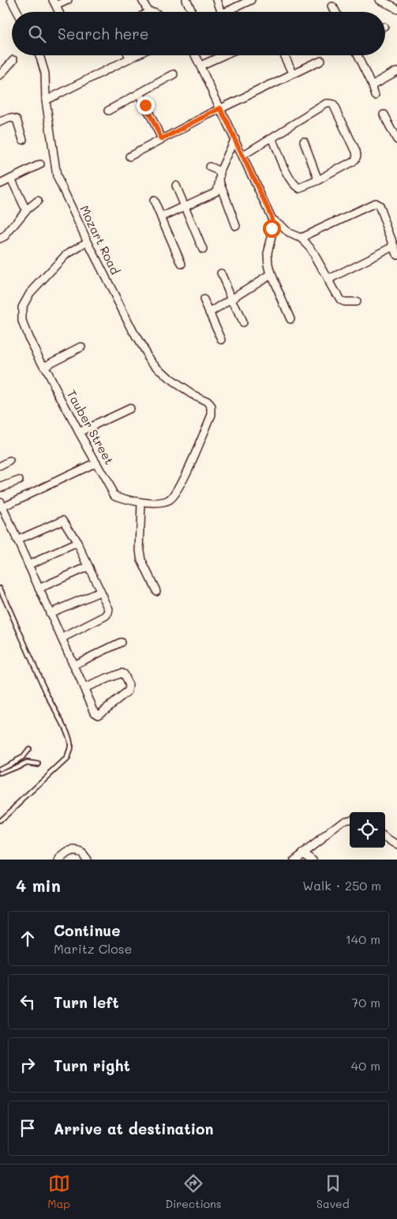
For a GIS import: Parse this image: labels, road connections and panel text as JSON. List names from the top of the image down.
{
  "streets": {
    "street": ["Mozart Road", "Tauber Street"]
  },
  "crossings": [
    ["Mozart Road", "Tauber Street"]
  ],
  "page": {
    "search": "Search here",
    "heading": ["4 min", "Walk · 250 m"],
    "list": [
      ["Continue", "Maritz Close", "140 m"],
      ["Turn left", "70 m"],
      ["Turn right", "40 m"],
      "Arrive at destination"
    ],
    "nav": ["Map", "Directions", "Saved"]
  }
}
